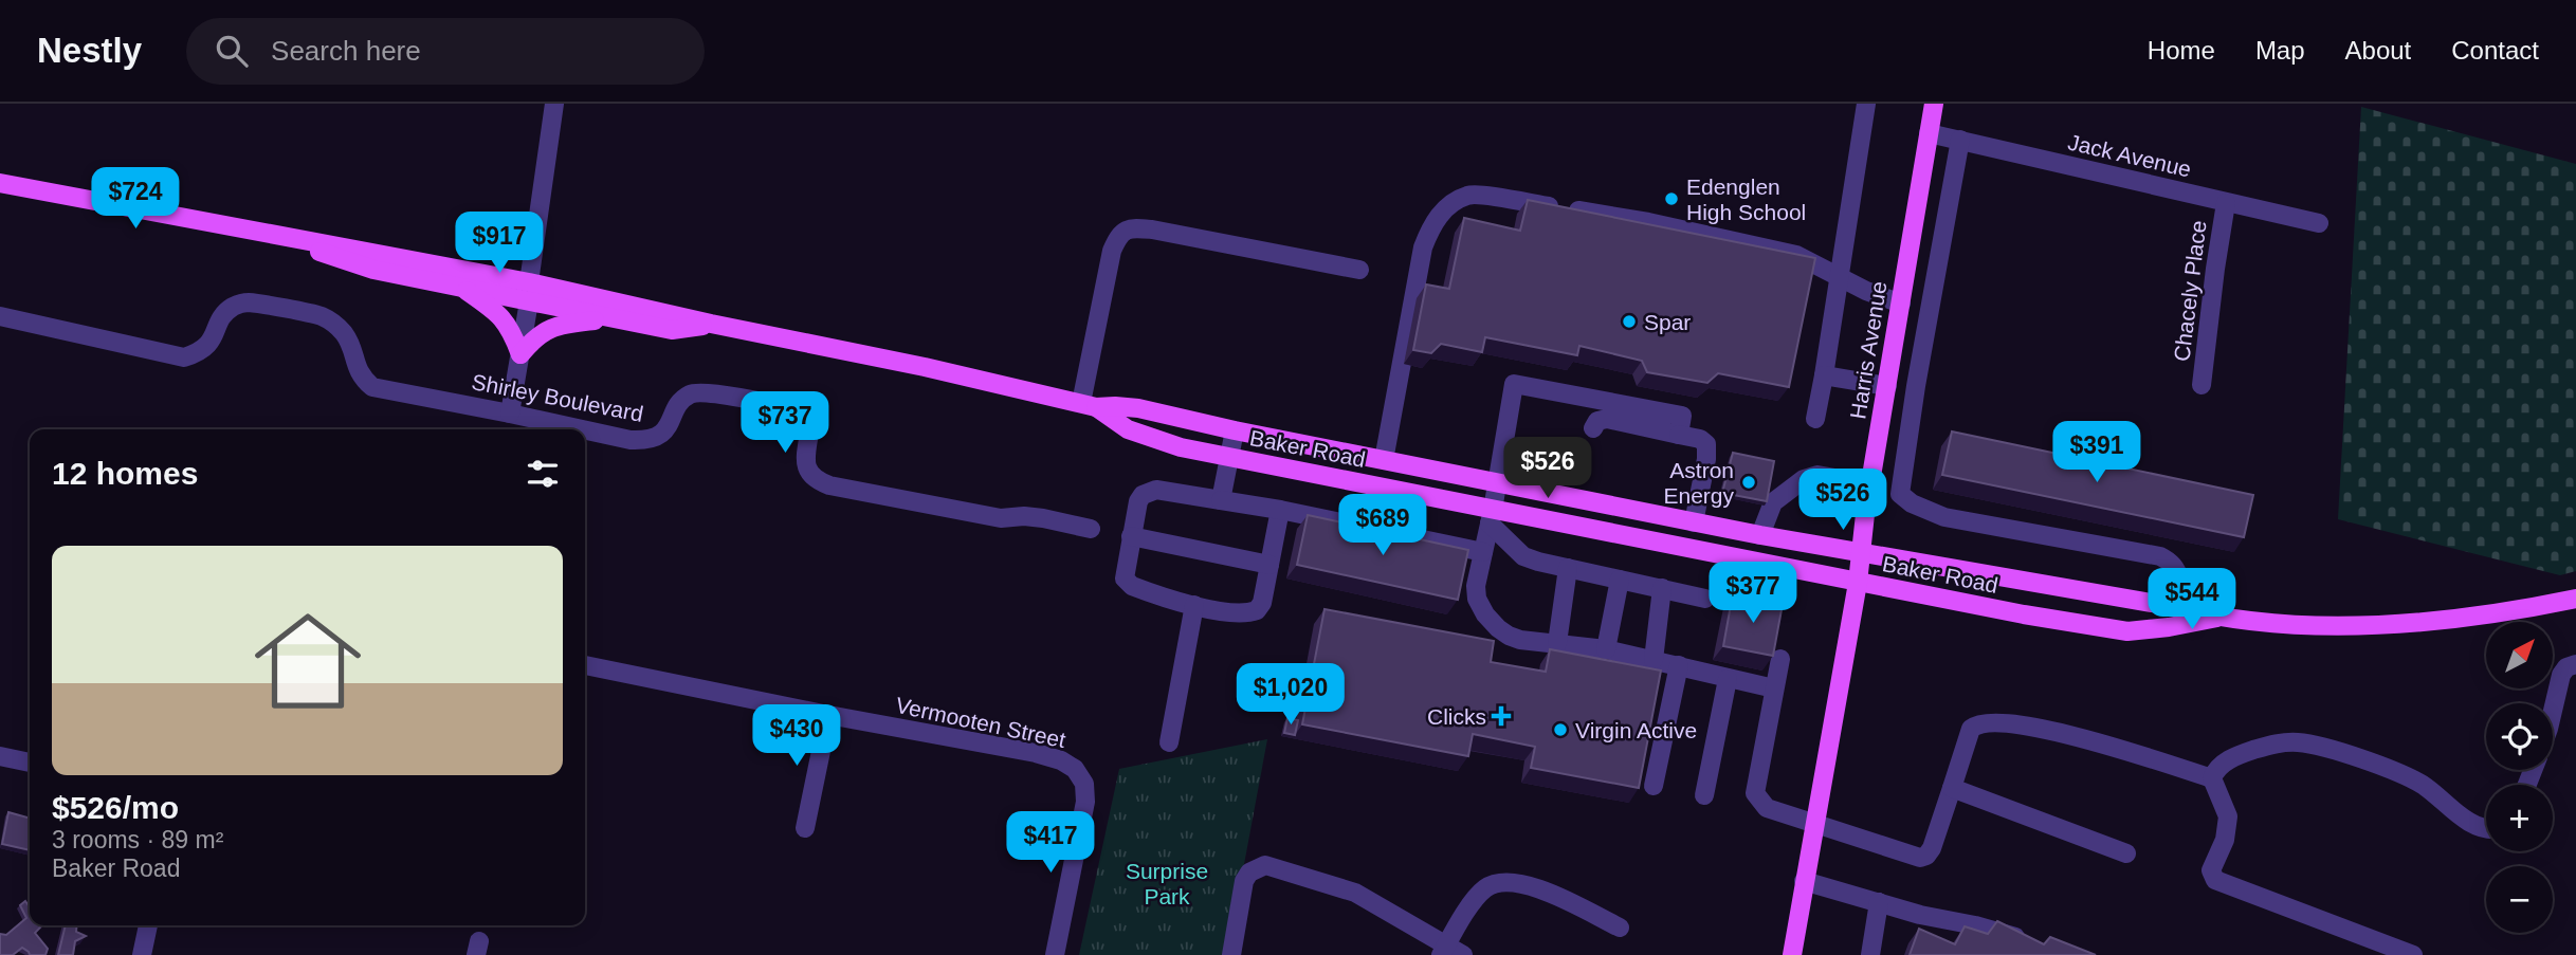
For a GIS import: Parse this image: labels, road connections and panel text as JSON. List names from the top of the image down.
{
  "streets": {
    "main road": ["Harris Avenue", "Baker Road"],
    "street": [
      "Jack Avenue",
      "Chacely Place",
      "Shirley Boulevard",
      "Vermooten Street"
    ]
  },
  "crossings": [
    ["Jack Avenue", "Chacely Place"],
    ["Jack Avenue", "Harris Avenue"],
    ["Harris Avenue", "Baker Road"]
  ],
  "parks": ["Surprise Park"],
  "places": {
    "other": [
      "Edenglen High School",
      "Spar",
      "Astron Energy",
      "Virgin Active"
    ],
    "health": ["Clicks"]
  },
  "north": "top right",
  "page": {
    "header": "Nestly",
    "search": "Search here",
    "nav": [
      "Home",
      "Map",
      "About",
      "Contact"
    ],
    "price": [
      "$724",
      "$917",
      "$737",
      "$391",
      "$526",
      "$526",
      "$689",
      "$377",
      "$544",
      "$1,020",
      "$430",
      "$417"
    ],
    "heading": "12 homes",
    "list": [
      {
        "name": "$526/mo",
        "note": "3 rooms · 89 m² · Baker Road"
      }
    ],
    "map_buttons": ["+", "−"]
  }
}
